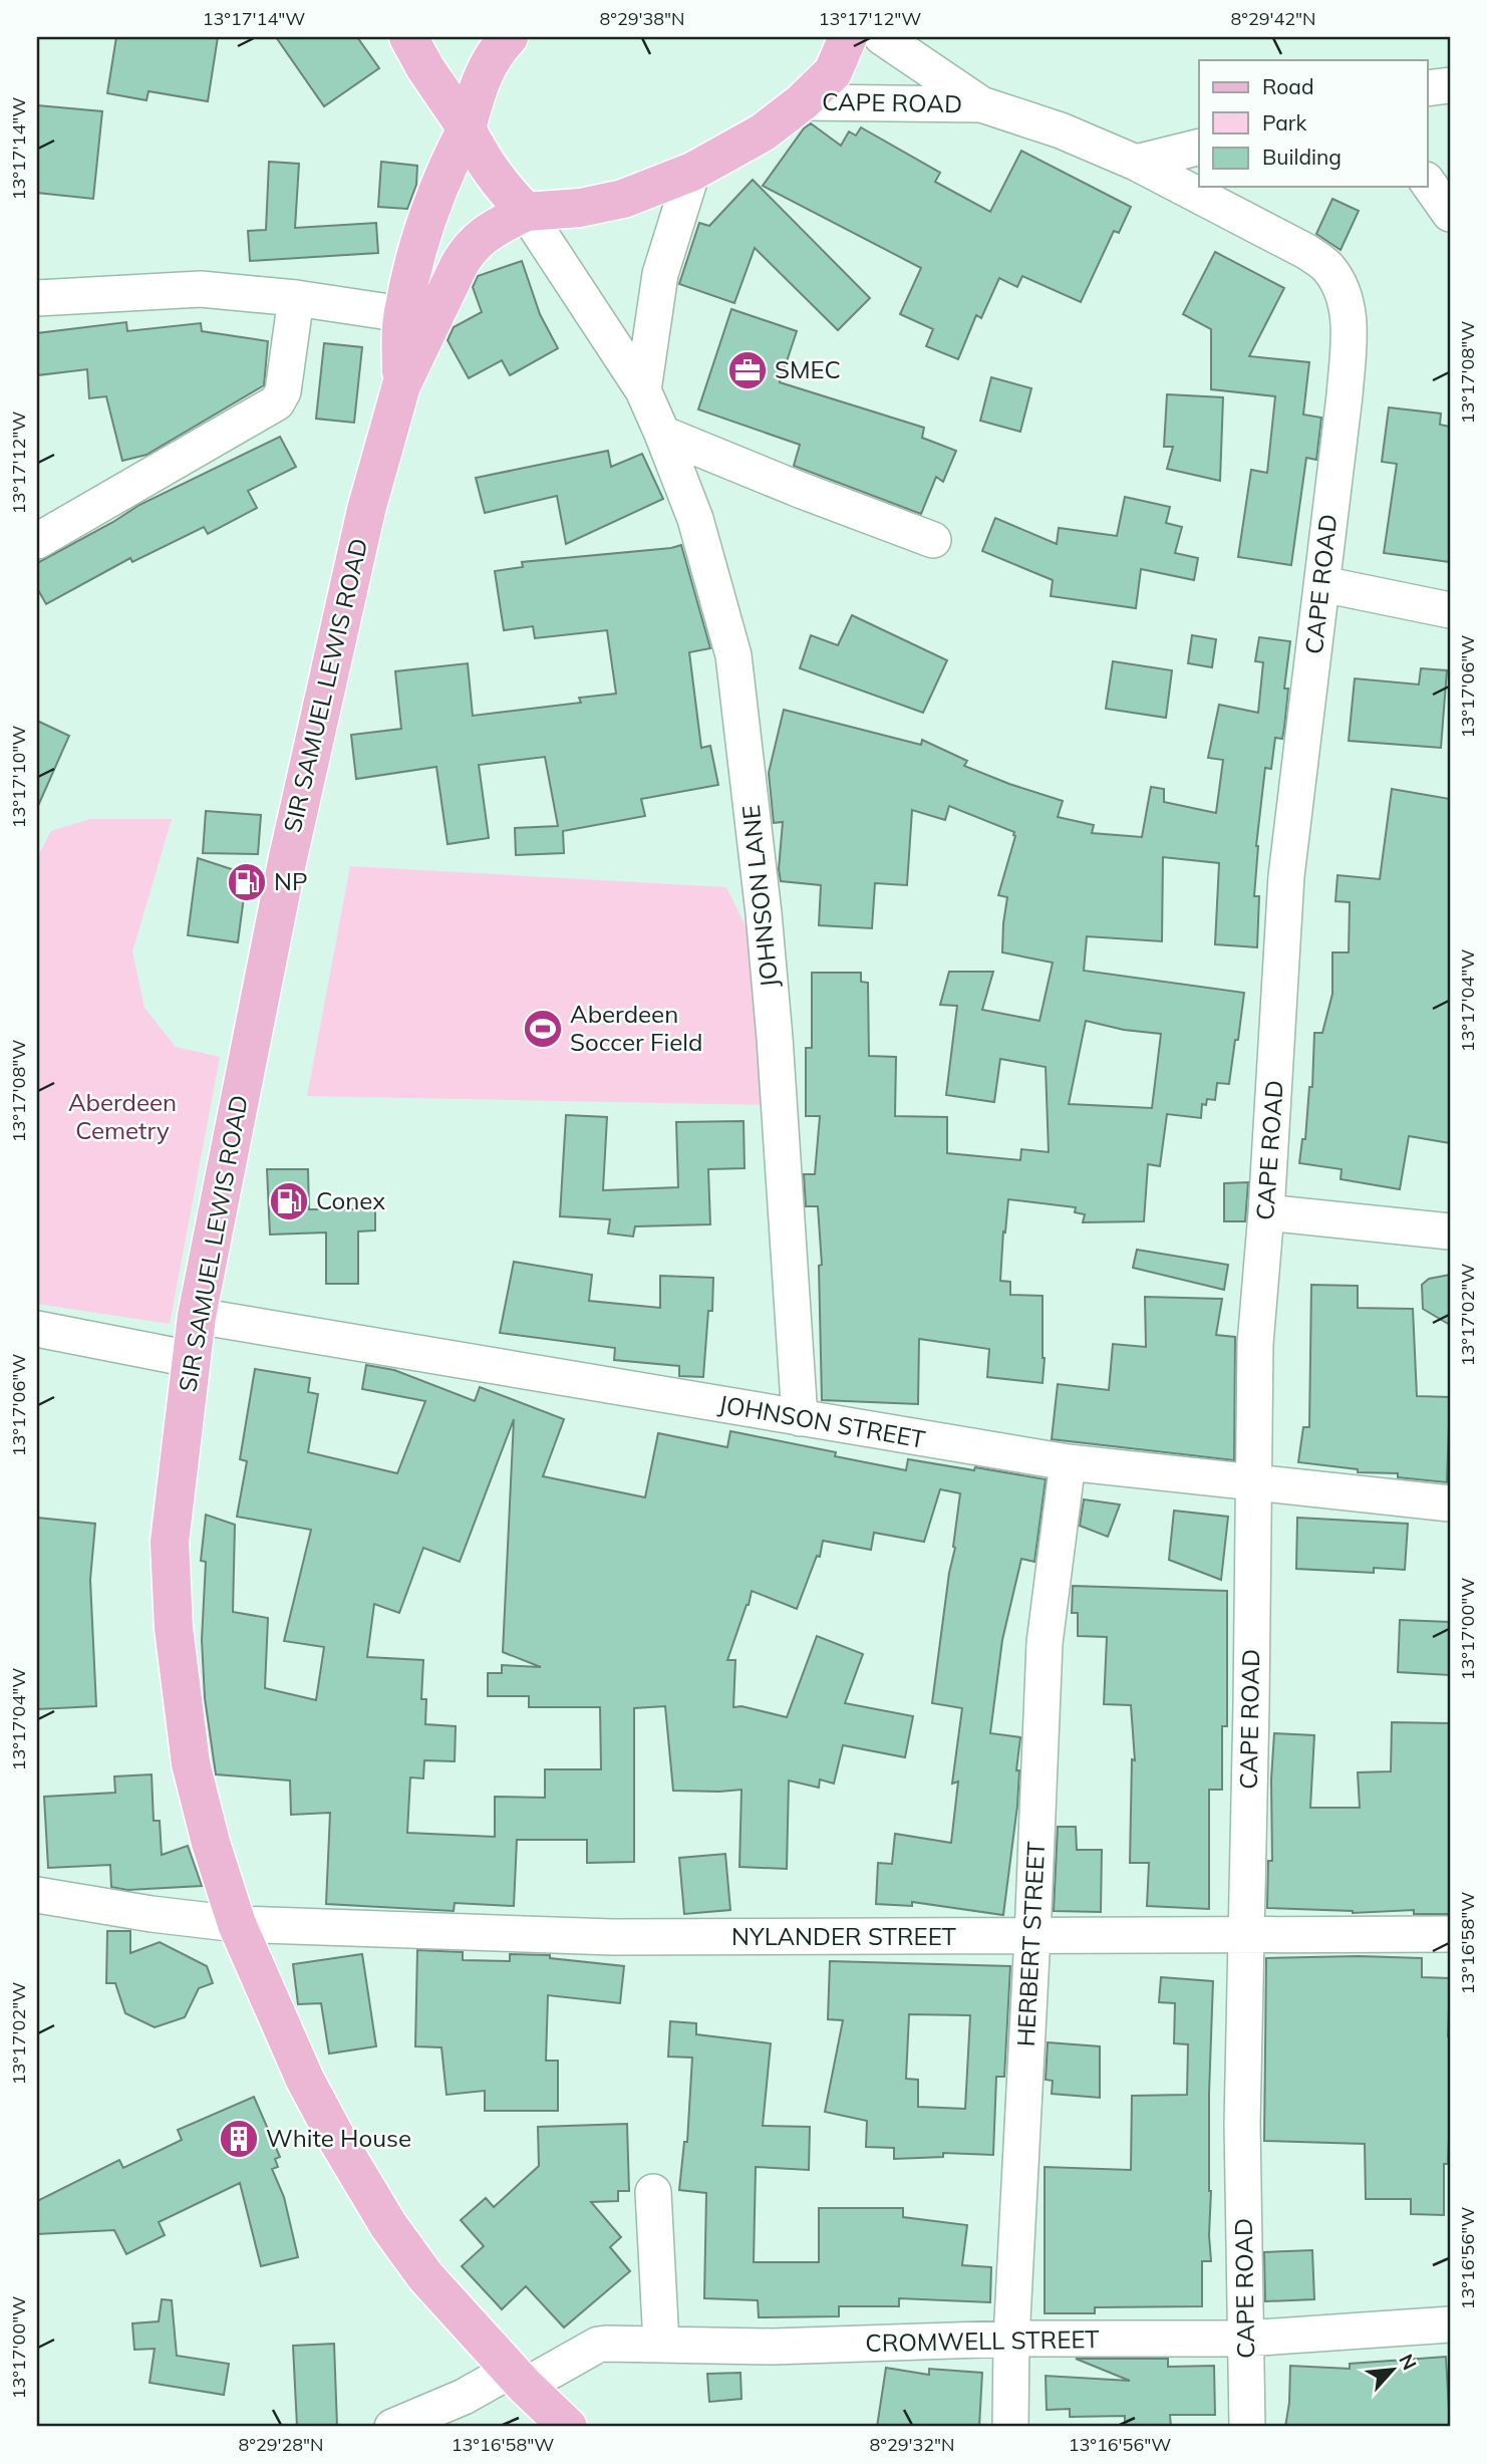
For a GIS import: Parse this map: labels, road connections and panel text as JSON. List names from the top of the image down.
{
  "streets": {
    "main road": ["SIR SAMUEL LEWIS ROAD"],
    "street": [
      "CAPE ROAD",
      "JOHNSON LANE",
      "JOHNSON STREET",
      "NYLANDER STREET",
      "HERBERT STREET",
      "CROMWELL STREET"
    ]
  },
  "crossings": [
    ["CAPE ROAD", "JOHNSON STREET"],
    ["CAPE ROAD", "NYLANDER STREET"],
    ["CAPE ROAD", "CROMWELL STREET"],
    ["SIR SAMUEL LEWIS ROAD", "JOHNSON STREET"],
    ["SIR SAMUEL LEWIS ROAD", "NYLANDER STREET"],
    ["SIR SAMUEL LEWIS ROAD", "CROMWELL STREET"],
    ["JOHNSON LANE", "JOHNSON STREET"],
    ["JOHNSON STREET", "HERBERT STREET"],
    ["NYLANDER STREET", "HERBERT STREET"],
    ["HERBERT STREET", "CROMWELL STREET"]
  ],
  "parks": ["Aberdeen Cemetry"],
  "places": {
    "office": ["SMEC"],
    "fuel station": ["NP", "Conex"],
    "sports": ["Aberdeen Soccer Field"],
    "building": ["White House"]
  },
  "legend": ["Road", "Park", "Building"],
  "north": "top right",
  "coordinates": [
    "13°17'14\"W",
    "8°29'38\"N",
    "13°17'12\"W",
    "8°29'42\"N",
    "13°17'08\"W",
    "13°17'06\"W",
    "13°17'10\"W",
    "13°17'04\"W",
    "13°17'02\"W",
    "13°17'00\"W",
    "13°16'58\"W",
    "13°16'56\"W",
    "8°29'28\"N",
    "8°29'32\"N"
  ]
}
